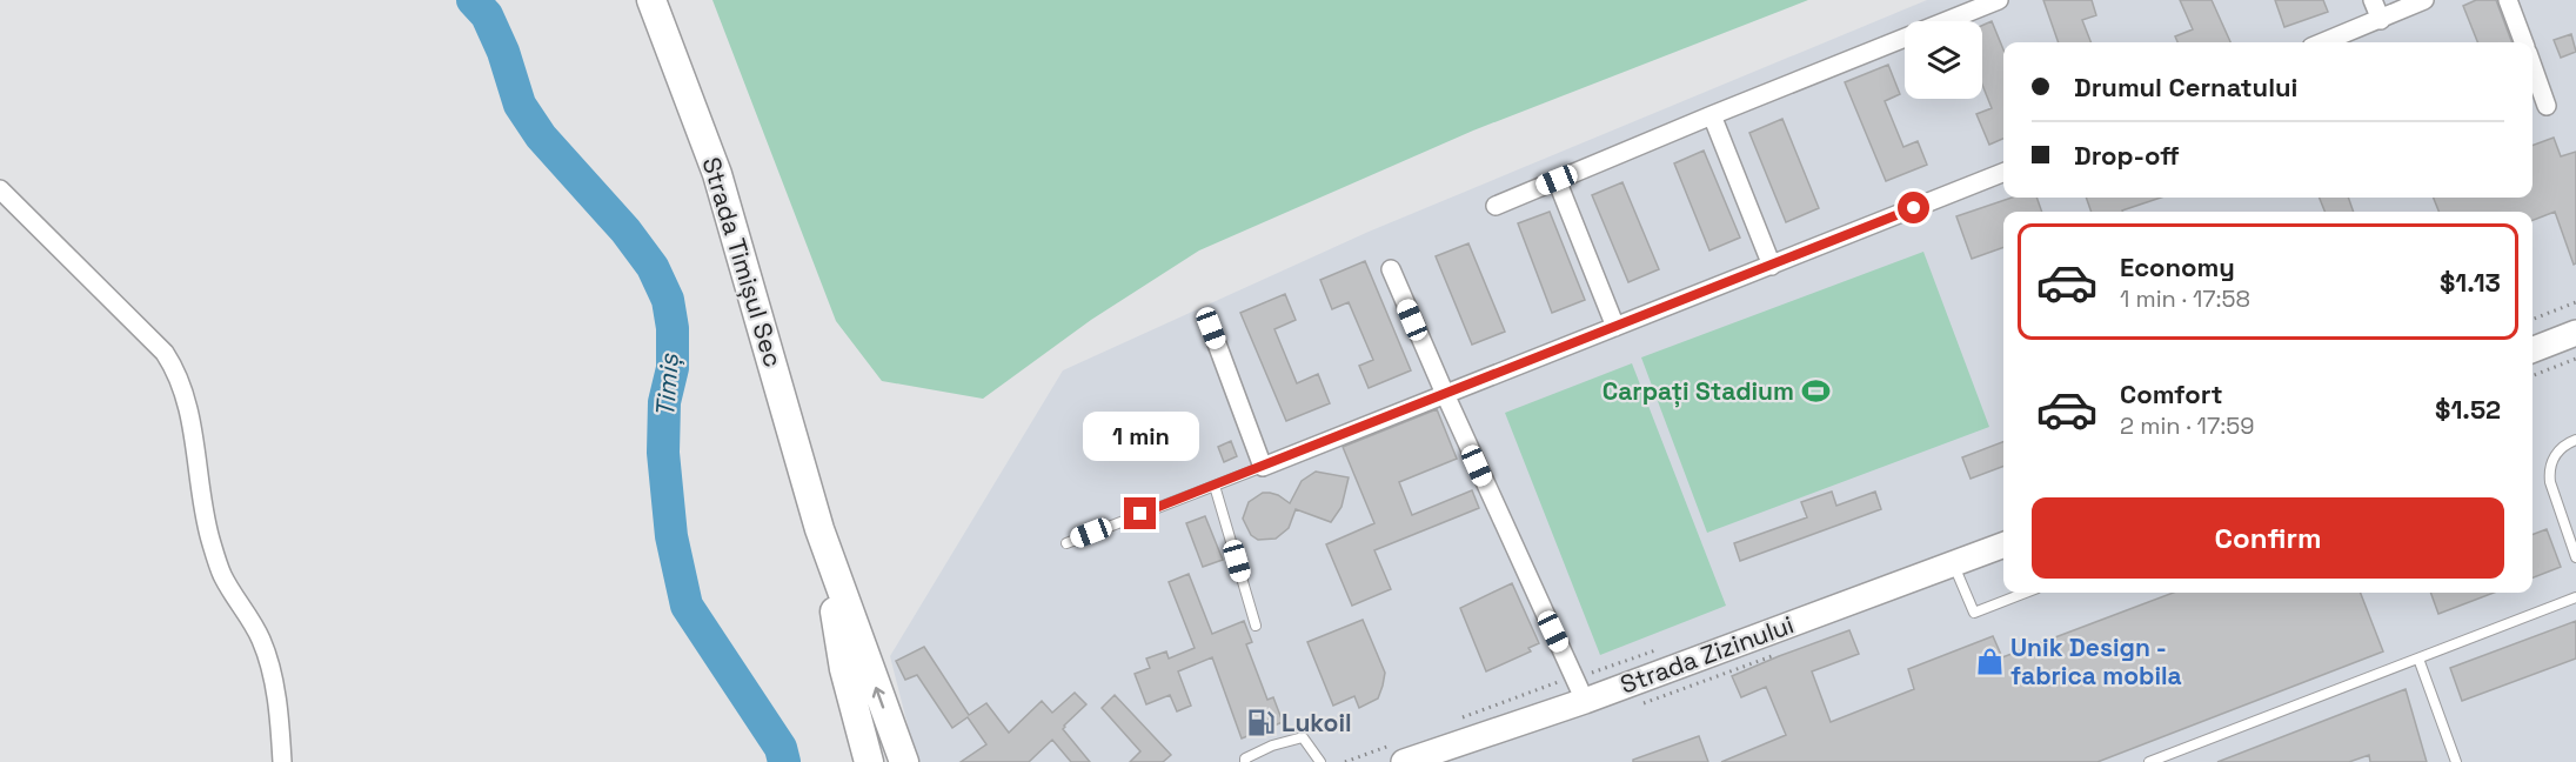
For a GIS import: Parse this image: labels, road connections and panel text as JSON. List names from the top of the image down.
{
  "streets": {
    "main road": ["Strada Timișul Sec", "Strada Zizinului"]
  },
  "water": ["Timiș"],
  "places": {
    "sports": ["Carpați Stadium"],
    "shop": ["Unik Design - fabrica mobila"],
    "fuel station": ["Lukoil"]
  },
  "page": {
    "banner": ["Drumul Cernatului", "Drop-off"],
    "list": [
      {
        "name": "Economy",
        "note": "1 min · 17:58",
        "value": "$1.13"
      },
      {
        "name": "Comfort",
        "note": "2 min · 17:59",
        "value": "$1.52"
      }
    ],
    "bubble": "1 min",
    "buttons": "Confirm"
  }
}
